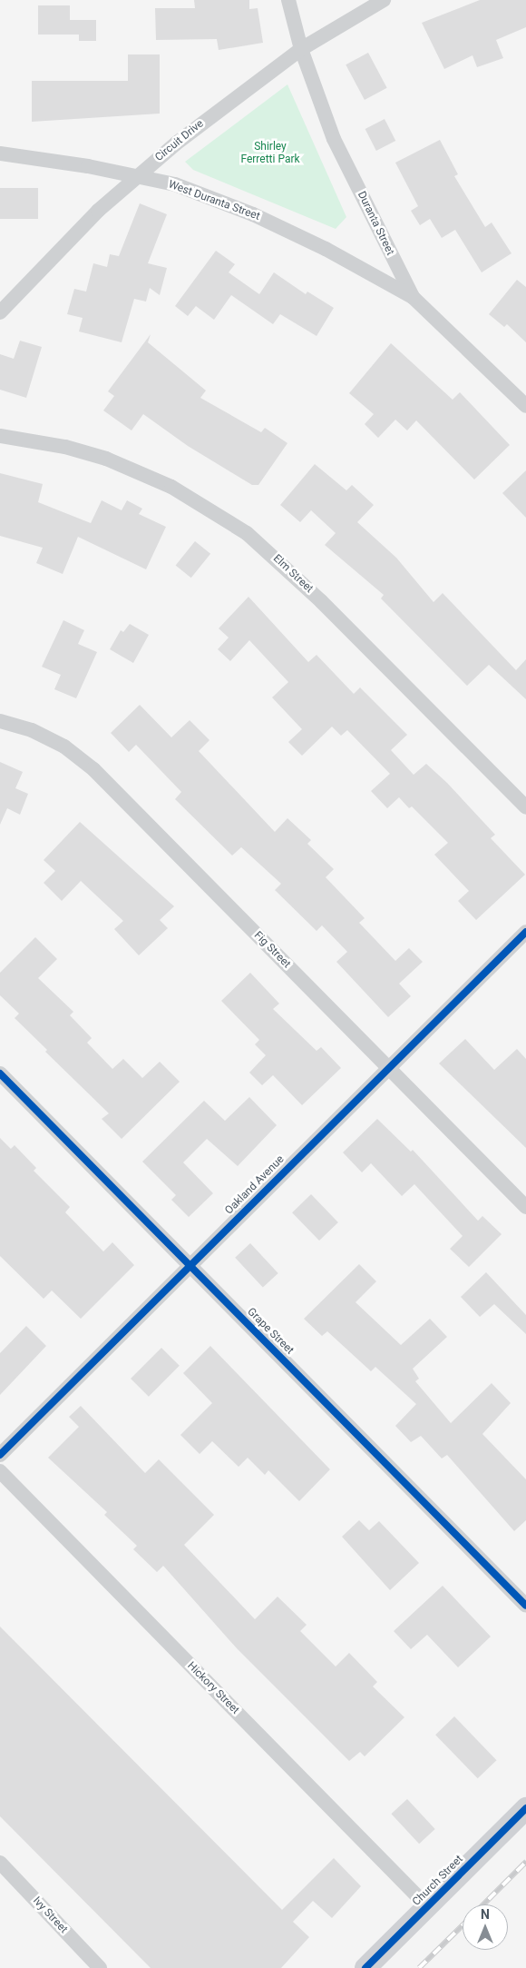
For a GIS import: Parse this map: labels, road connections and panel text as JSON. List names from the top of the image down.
{
  "streets": {
    "street": [
      "Circuit Drive",
      "West Duranta Street",
      "Duranta Street",
      "Elm Street",
      "Fig Street",
      "Oakland Avenue",
      "Grape Street",
      "Hickory Street",
      "Church Street",
      "Ivy Street"
    ]
  },
  "crossings": [
    ["Circuit Drive", "West Duranta Street"],
    ["Circuit Drive", "Duranta Street"],
    ["West Duranta Street", "Duranta Street"],
    ["Fig Street", "Oakland Avenue"],
    ["Oakland Avenue", "Grape Street"],
    ["Hickory Street", "Church Street"]
  ],
  "parks": ["Shirley Ferretti Park"],
  "north": "top"
}
